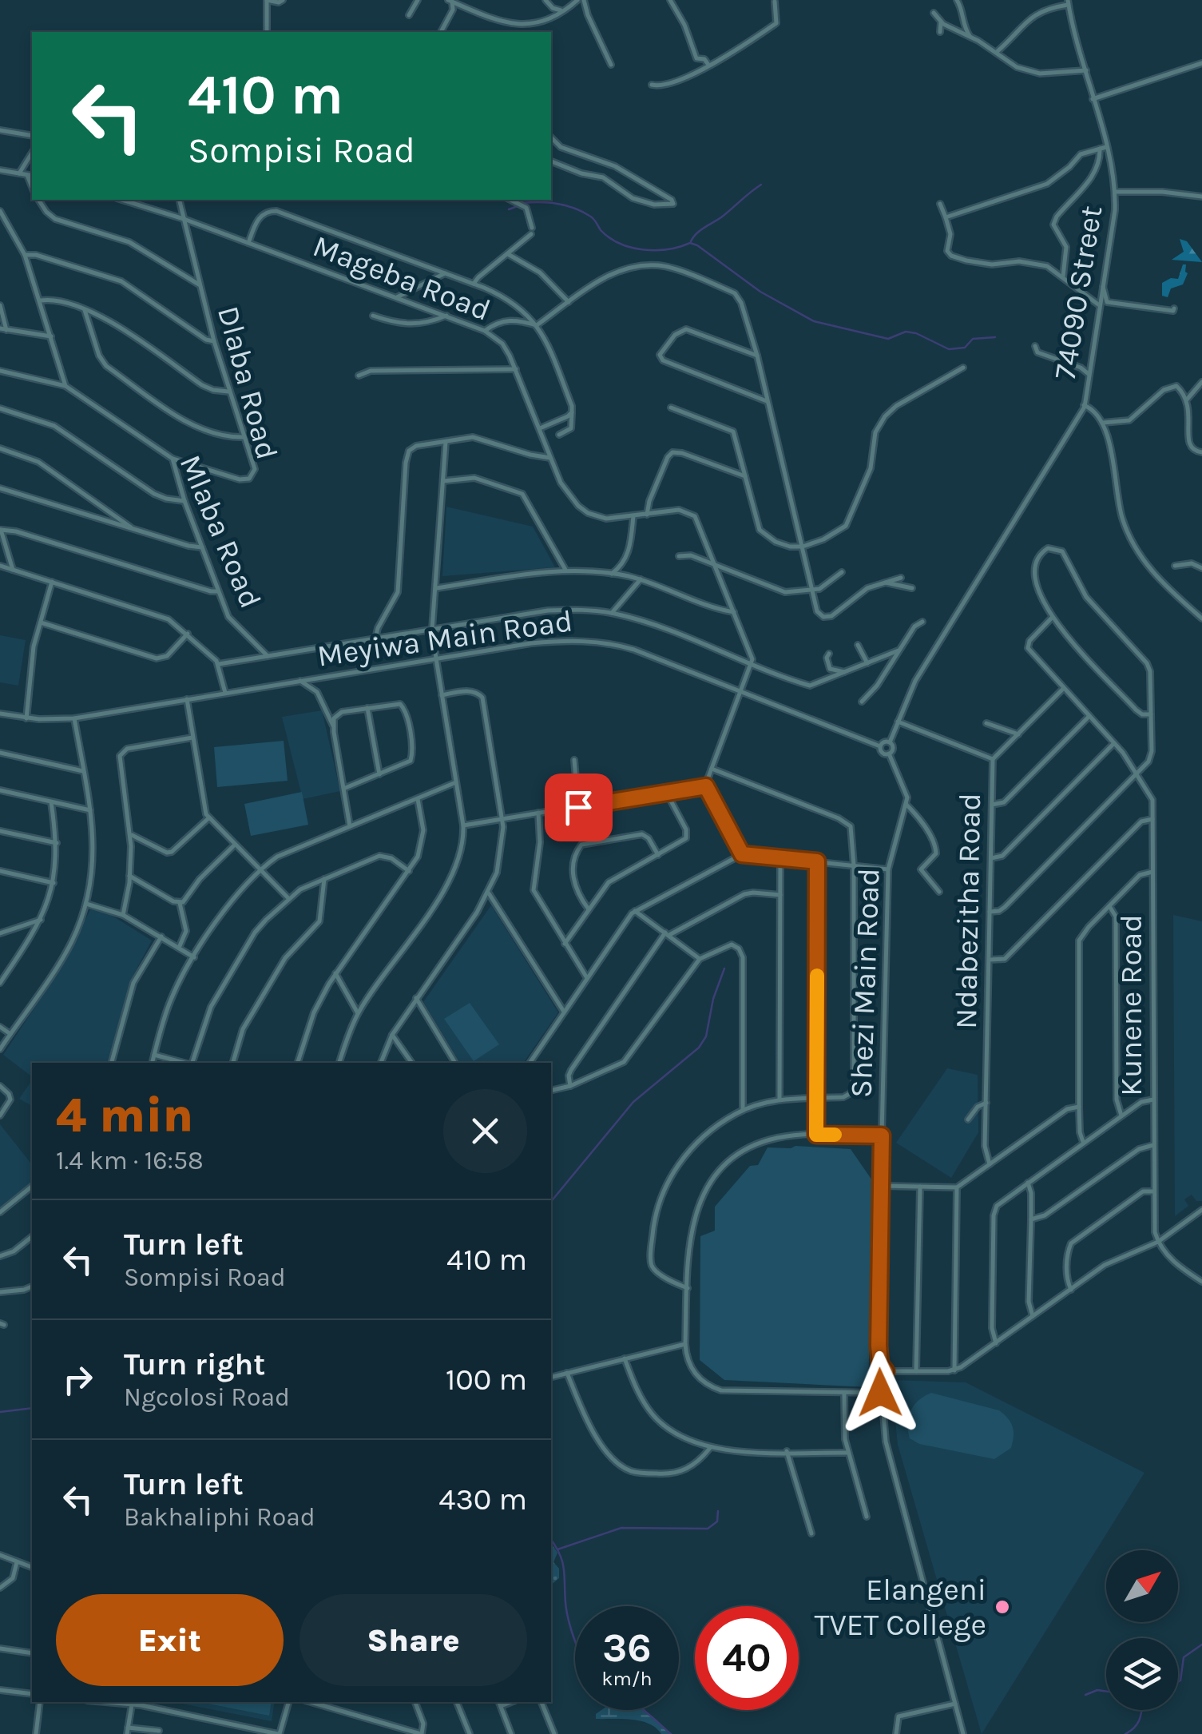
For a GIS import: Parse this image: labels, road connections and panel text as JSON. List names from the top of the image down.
{
  "streets": {
    "street": [
      "Mageba Road",
      "74090 Street",
      "Dlaba Road",
      "Mlaba Road",
      "Meyiwa Main Road",
      "Ndabezitha Road",
      "Shezi Main Road",
      "Kunene Road"
    ]
  },
  "crossings": [
    ["Mageba Road", "Dlaba Road"],
    ["Dlaba Road", "Mlaba Road"]
  ],
  "places": ["Elangeni TVET College"],
  "north": "top right",
  "page": {
    "turn": ["410 m", "Sompisi Road"],
    "heading": ["4 min", "1.4 km · 16:58"],
    "list": [
      {
        "name": "Turn left",
        "note": "Sompisi Road",
        "value": "410 m"
      },
      {
        "name": "Turn right",
        "note": "Ngcolosi Road",
        "value": "100 m"
      },
      {
        "name": "Turn left",
        "note": "Bakhaliphi Road",
        "value": "430 m"
      }
    ],
    "buttons": ["Exit", "Share"],
    "speed": "36 km/h",
    "limit": "40"
  }
}
